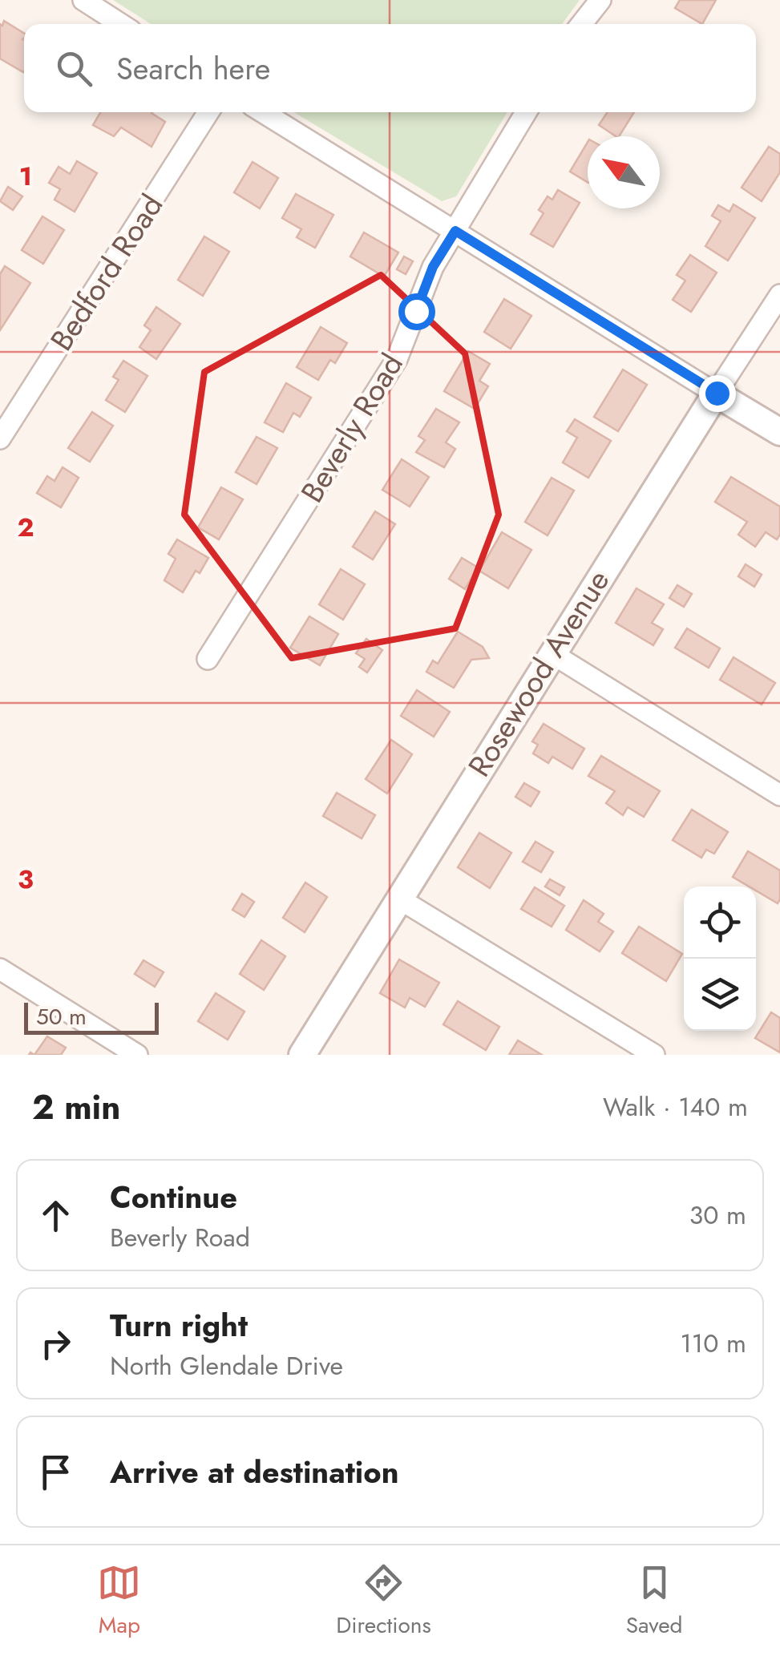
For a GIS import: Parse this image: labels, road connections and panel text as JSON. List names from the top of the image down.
{
  "streets": {
    "street": ["Bedford Road", "Beverly Road", "Rosewood Avenue"]
  },
  "scale_bar": "50 m",
  "north": "top left",
  "page": {
    "search": "Search here",
    "scale": "50 m",
    "heading": ["2 min", "Walk · 140 m"],
    "list": [
      ["Continue", "Beverly Road", "30 m"],
      ["Turn right", "North Glendale Drive", "110 m"],
      "Arrive at destination"
    ],
    "nav": ["Map", "Directions", "Saved"]
  },
  "grid": {
    "rows": ["1", "2", "3"]
  }
}
